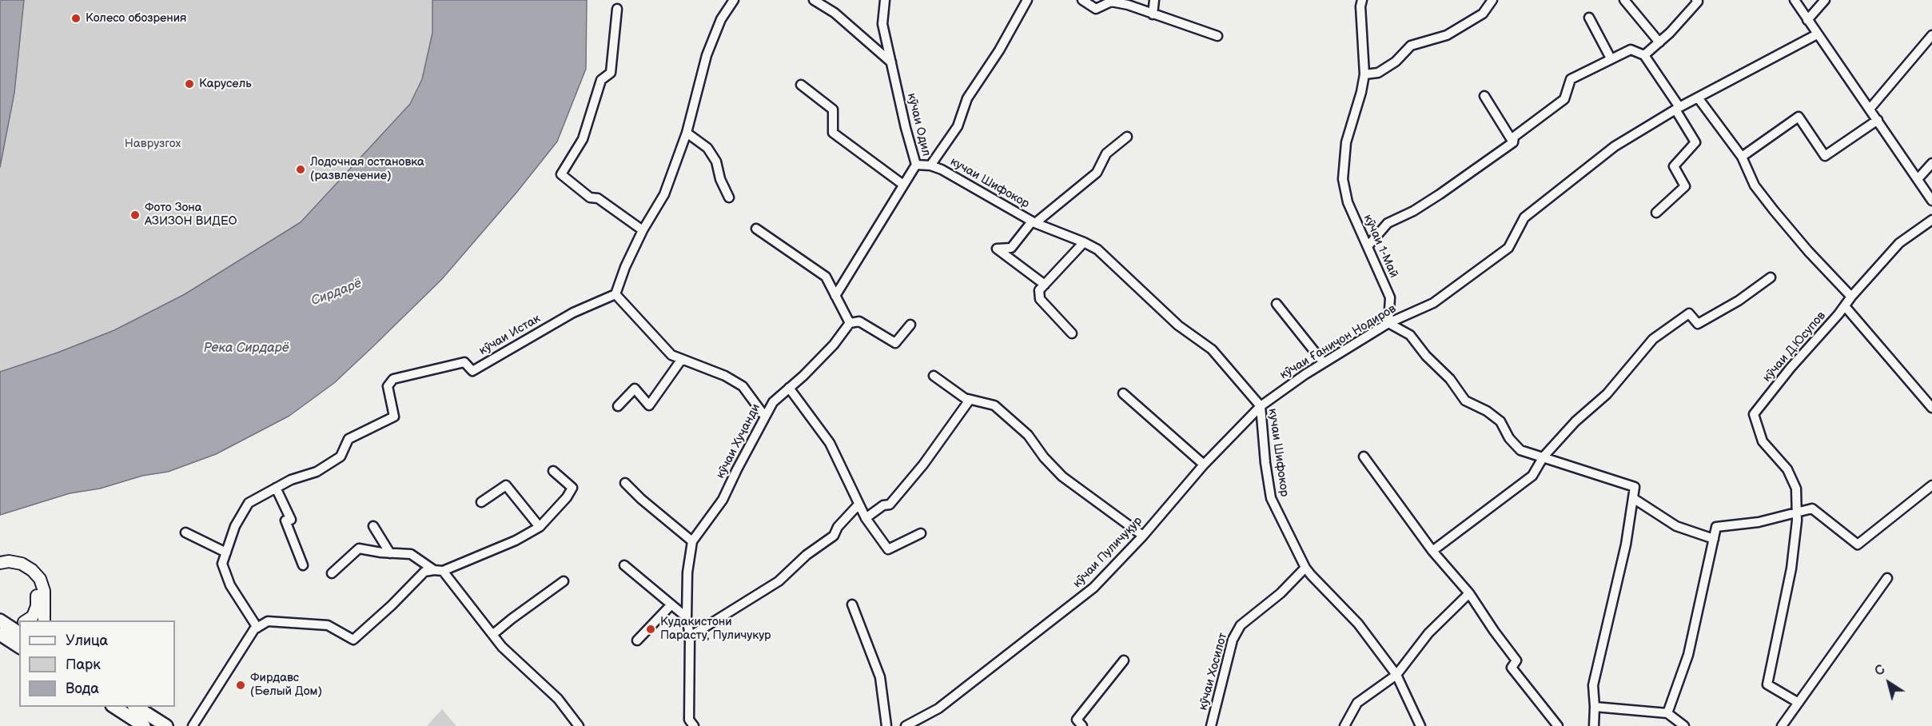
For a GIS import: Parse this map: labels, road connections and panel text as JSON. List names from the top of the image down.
{
  "streets": {
    "street": [
      "кӯчаи Одил",
      "кучаи Шифокор",
      "кӯчаи 1-Май",
      "кӯчаи Истак",
      "кӯчаи Ғаниҷон Нодиров",
      "кӯчаи Д.Юсупов",
      "кӯчаи Хуҷанди",
      "кӯчаи Пуличуқур",
      "кӯчаи Хосилот"
    ]
  },
  "crossings": [
    ["кӯчаи Одил", "кучаи Шифокор"],
    ["кучаи Шифокор", "кӯчаи Ғаниҷон Нодиров"],
    ["кучаи Шифокор", "кӯчаи Пуличуқур"],
    ["кучаи Шифокор", "кӯчаи Хосилот"],
    ["кӯчаи 1-Май", "кӯчаи Ғаниҷон Нодиров"],
    ["кӯчаи Ғаниҷон Нодиров", "кӯчаи Пуличуқур"]
  ],
  "water": ["Сирдарё", "Река Сирдарё"],
  "parks": ["Наврузгох"],
  "places": [
    "Колесо обозрения",
    "Карусель",
    "Лодочная остановка (развлечение)",
    "Фото Зона АЗИЗОН ВИДЕО",
    "Кудакистони Парасту, Пуличукур",
    "Фирдавс (Белый Дом)"
  ],
  "legend": ["Улица", "Парк", "Вода"],
  "north": "top left"
}
